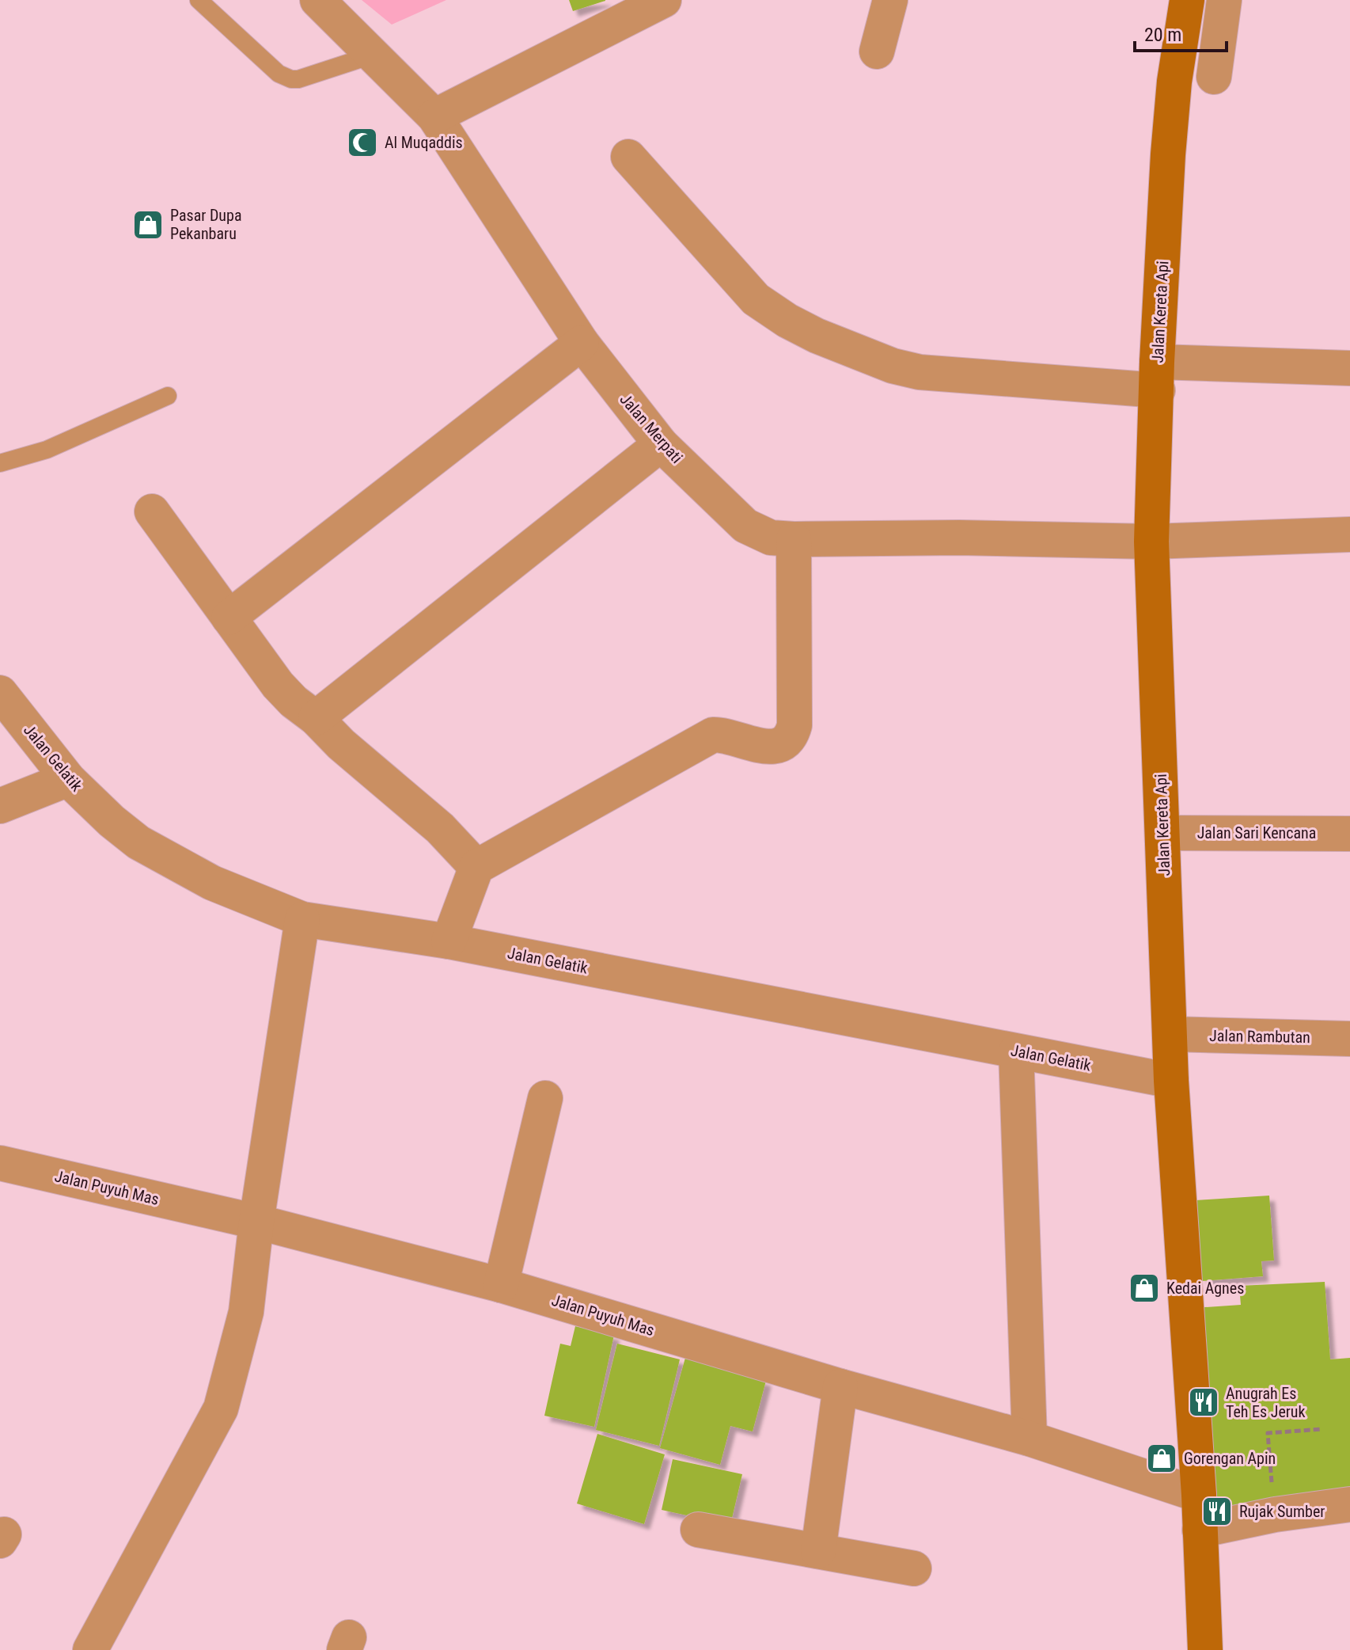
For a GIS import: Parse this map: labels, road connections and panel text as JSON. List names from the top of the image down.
{
  "streets": {
    "street": [
      "Jalan Kereta Api",
      "Jalan Merpati",
      "Jalan Gelatik",
      "Jalan Sari Kencana",
      "Jalan Rambutan",
      "Jalan Puyuh Mas"
    ]
  },
  "crossings": [
    ["Jalan Kereta Api", "Jalan Merpati"],
    ["Jalan Kereta Api", "Jalan Gelatik"],
    ["Jalan Kereta Api", "Jalan Sari Kencana"],
    ["Jalan Kereta Api", "Jalan Rambutan"],
    ["Jalan Kereta Api", "Jalan Puyuh Mas"]
  ],
  "places": {
    "mosque": ["Al Muqaddis"],
    "shop": ["Pasar Dupa Pekanbaru", "Kedai Agnes", "Gorengan Apin"],
    "restaurant": ["Anugrah Es Teh Es Jeruk", "Rujak Sumber"]
  },
  "scale_bar": "20 m"
}
